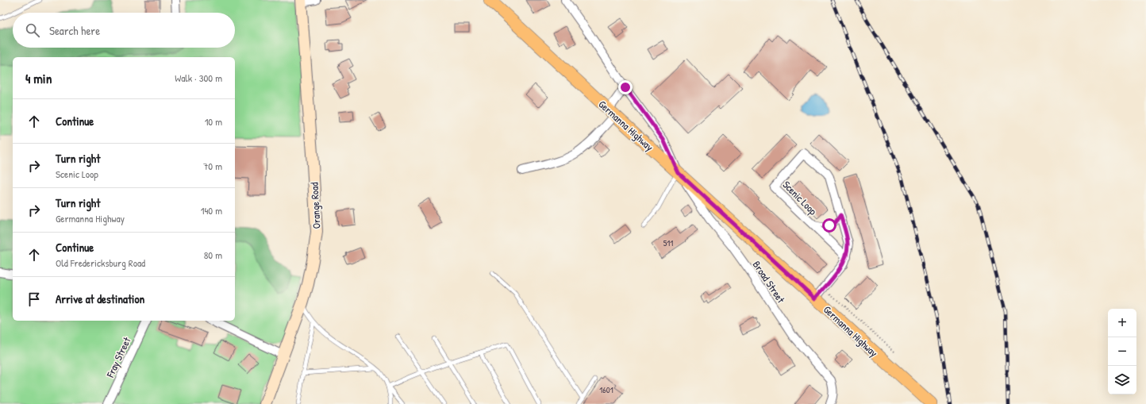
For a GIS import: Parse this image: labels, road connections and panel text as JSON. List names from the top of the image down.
{
  "streets": {
    "main road": ["Germanna Highway", "Orange Road"],
    "street": ["Scenic Loop", "Broad Street", "Fray Street"]
  },
  "crossings": [
    ["Germanna Highway", "Scenic Loop"],
    ["Germanna Highway", "Broad Street"]
  ],
  "house_numbers": ["511", "1601"],
  "page": {
    "search": "Search here",
    "heading": ["4 min", "Walk · 300 m"],
    "list": [
      ["Continue", "10 m"],
      ["Turn right", "Scenic Loop", "70 m"],
      ["Turn right", "Germanna Highway", "140 m"],
      ["Continue", "Old Fredericksburg Road", "80 m"],
      "Arrive at destination"
    ],
    "map_buttons": ["+", "−"]
  }
}
